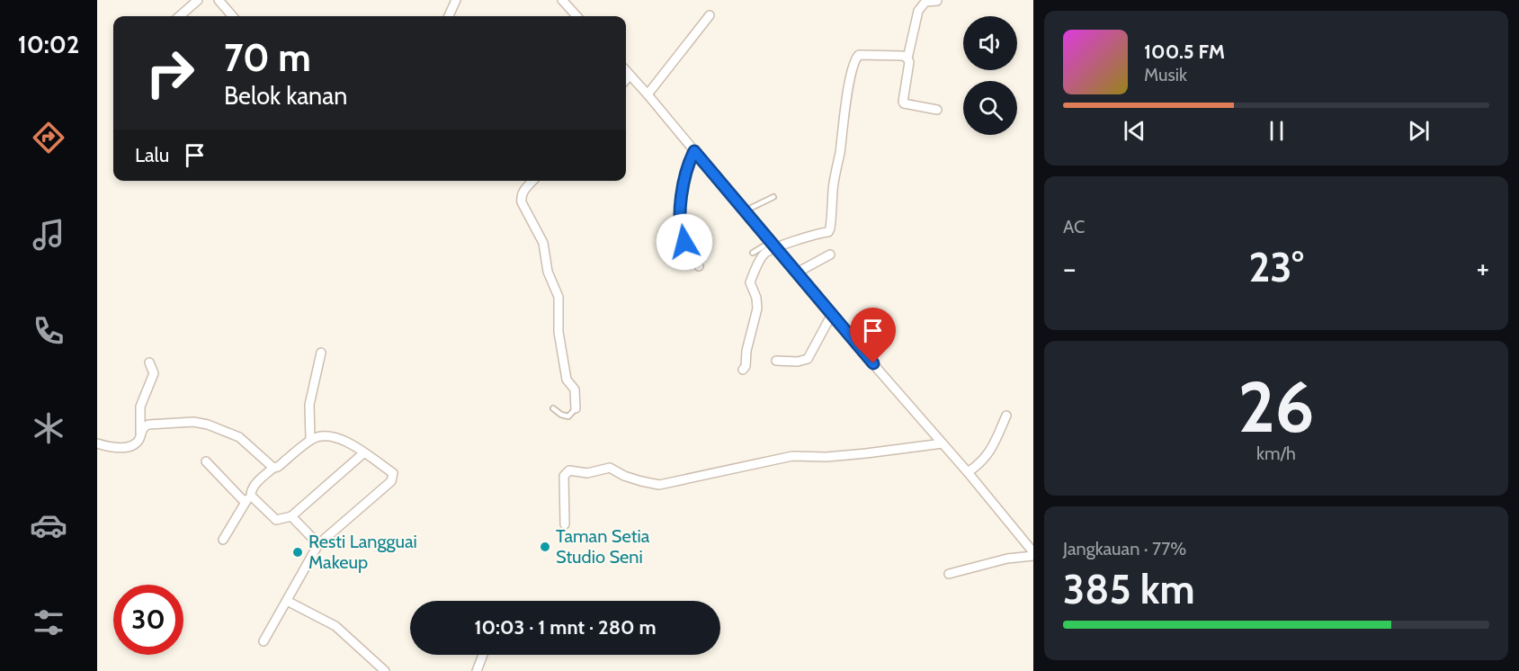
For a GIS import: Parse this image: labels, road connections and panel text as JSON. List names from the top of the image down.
{
  "places": ["Taman Setia Studio Seni", "Resti Langguai Makeup"],
  "page": {
    "tabs": "10:02",
    "turn": ["70 m", "Belok kanan"],
    "song": ["100.5 FM", "Musik"],
    "then": "Lalu",
    "tile": [
      "AC",
      ["26", "km/h"],
      ["Jangkauan · 77%", "385 km"]
    ],
    "heat": ["−", "23°", "+"],
    "limit": "30",
    "trip": "10:03 · 1 mnt · 280 m"
  }
}
